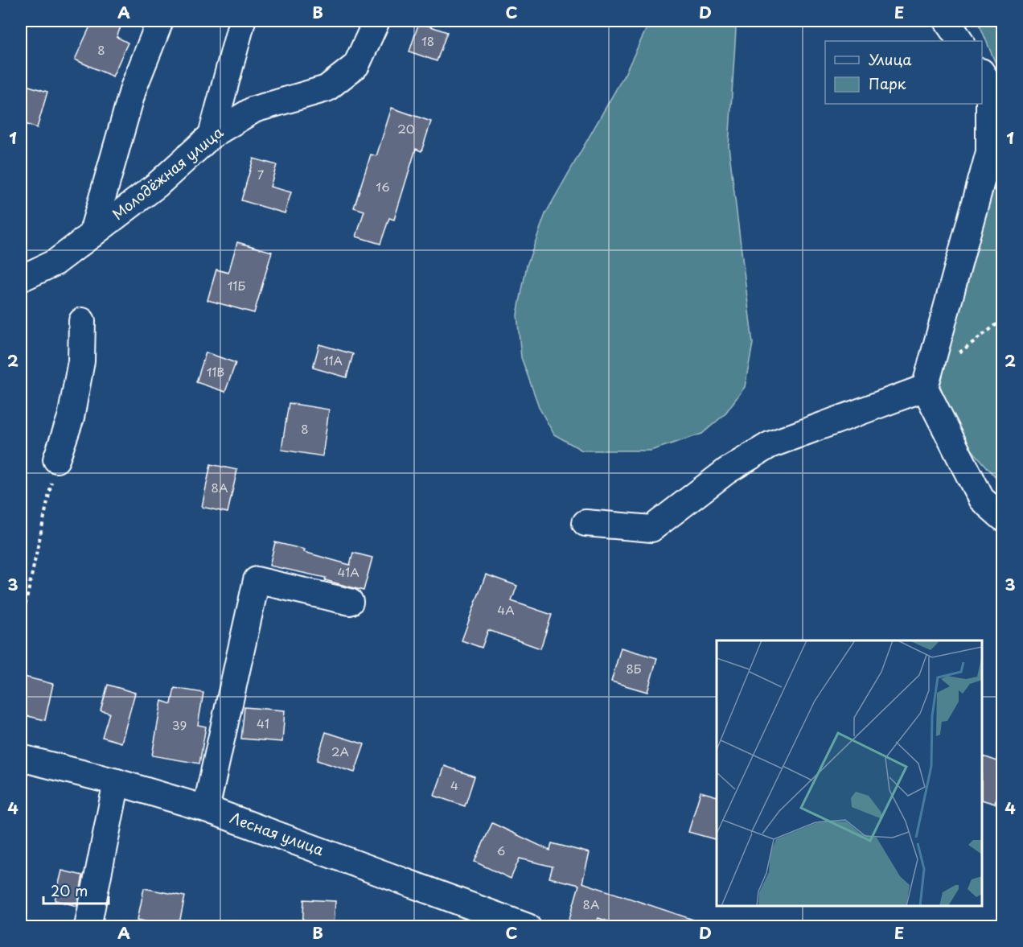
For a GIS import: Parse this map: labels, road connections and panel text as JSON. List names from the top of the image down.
{
  "streets": {
    "street": ["Молодёжная улица", "Лесная улица"]
  },
  "house_numbers": [
    "18",
    "8",
    "20",
    "7",
    "16",
    "11Б",
    "11А",
    "11В",
    "8",
    "8А",
    "41А",
    "4А",
    "8Б",
    "41",
    "39",
    "2А",
    "4",
    "6",
    "8А"
  ],
  "legend": ["Улица", "Парк"],
  "scale_bar": "20 m",
  "grid": {
    "columns": [
      "A",
      "B",
      "C",
      "D",
      "E"
    ],
    "rows": [
      "1",
      "2",
      "3",
      "4"
    ]
  }
}
